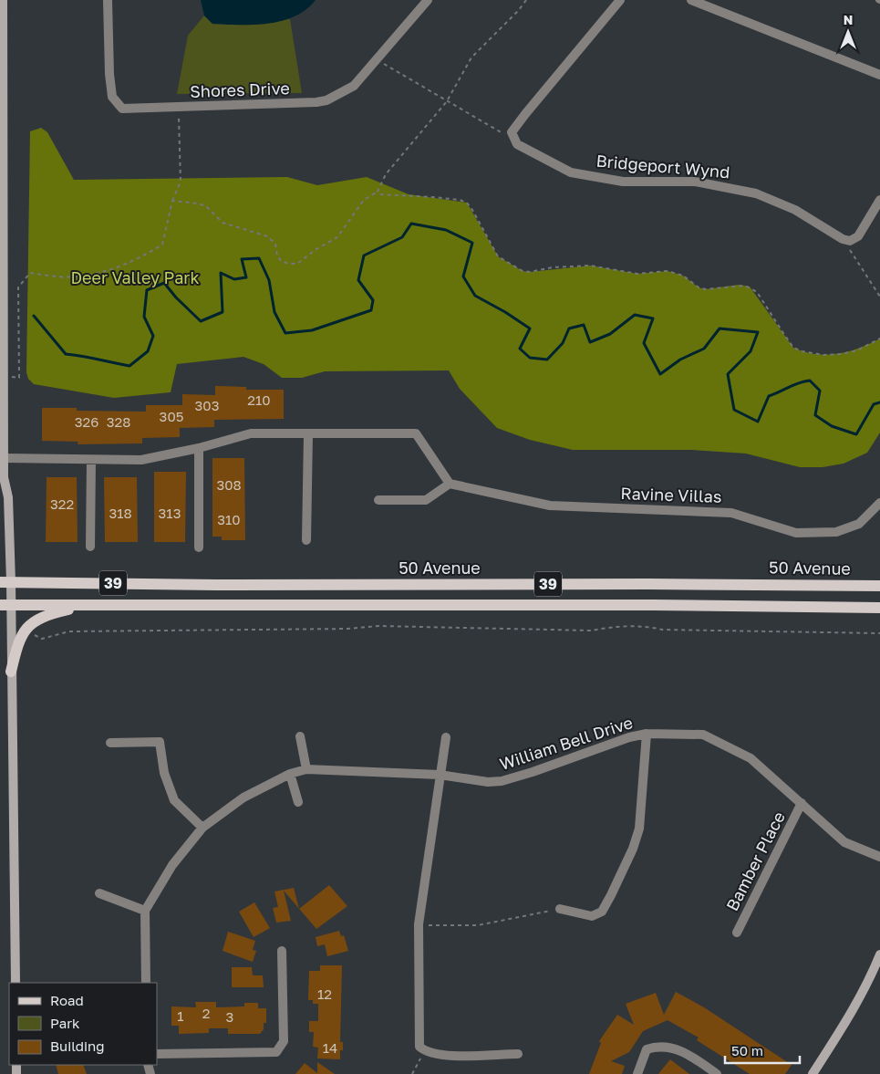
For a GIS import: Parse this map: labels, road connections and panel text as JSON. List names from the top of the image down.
{
  "streets": {
    "main road": ["50 Avenue", "39"],
    "street": [
      "Shores Drive",
      "Bridgeport Wynd",
      "Ravine Villas",
      "William Bell Drive",
      "Bamber Place"
    ]
  },
  "crossings": [
    ["William Bell Drive", "Bamber Place"]
  ],
  "parks": ["Deer Valley Park"],
  "house_numbers": [
    "210",
    "303",
    "305",
    "326",
    "328",
    "308",
    "322",
    "318",
    "313",
    "310",
    "12",
    "2",
    "1",
    "3",
    "14"
  ],
  "legend": ["Road", "Park", "Building"],
  "scale_bar": "50 m",
  "north": "top"
}
